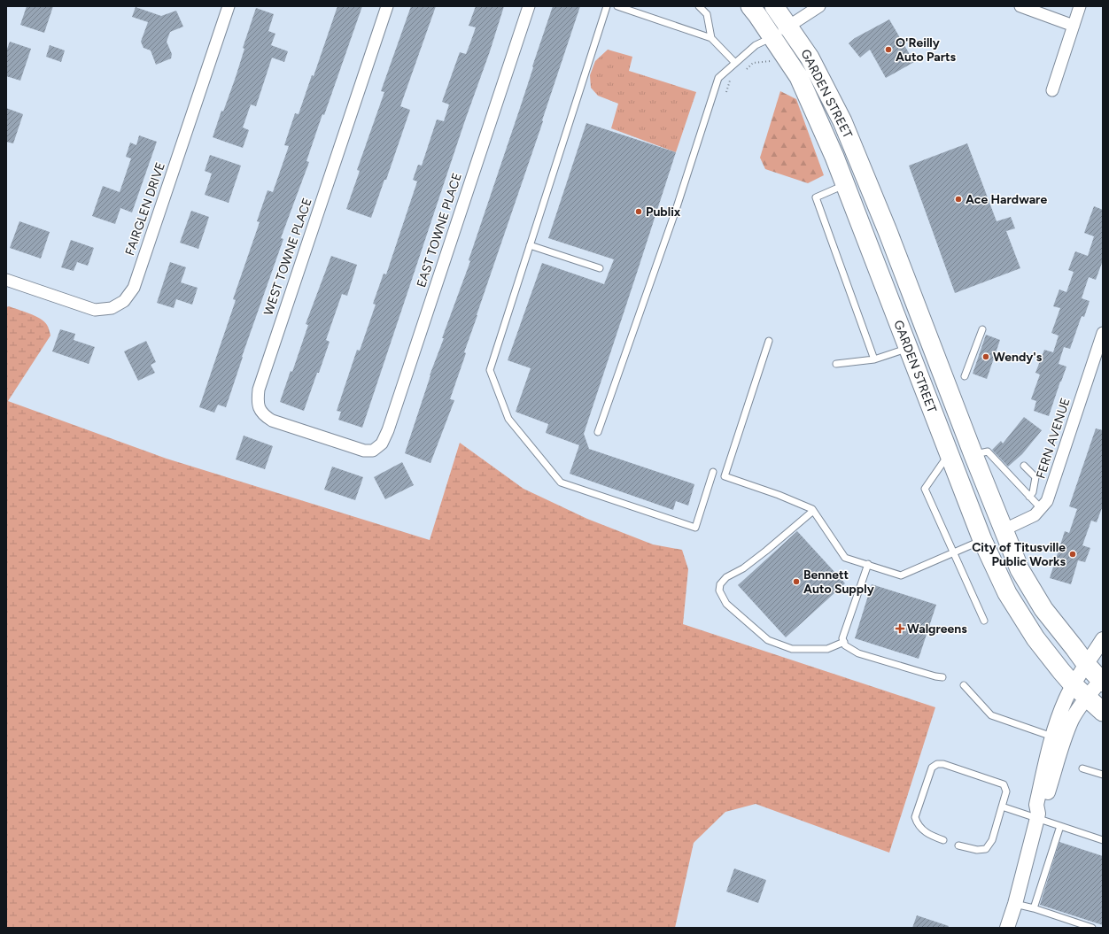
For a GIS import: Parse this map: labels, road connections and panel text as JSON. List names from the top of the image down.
{
  "streets": {
    "main road": ["GARDEN STREET"],
    "street": [
      "FAIRGLEN DRIVE",
      "EAST TOWNE PLACE",
      "WEST TOWNE PLACE",
      "FERN AVENUE"
    ]
  },
  "crossings": [
    ["GARDEN STREET", "FERN AVENUE"],
    ["EAST TOWNE PLACE", "WEST TOWNE PLACE"]
  ],
  "places": {
    "other": [
      "O'Reilly Auto Parts",
      "Ace Hardware",
      "Publix",
      "Wendy's",
      "City of Titusville Public Works",
      "Bennett Auto Supply"
    ],
    "health": ["Walgreens"]
  }
}
